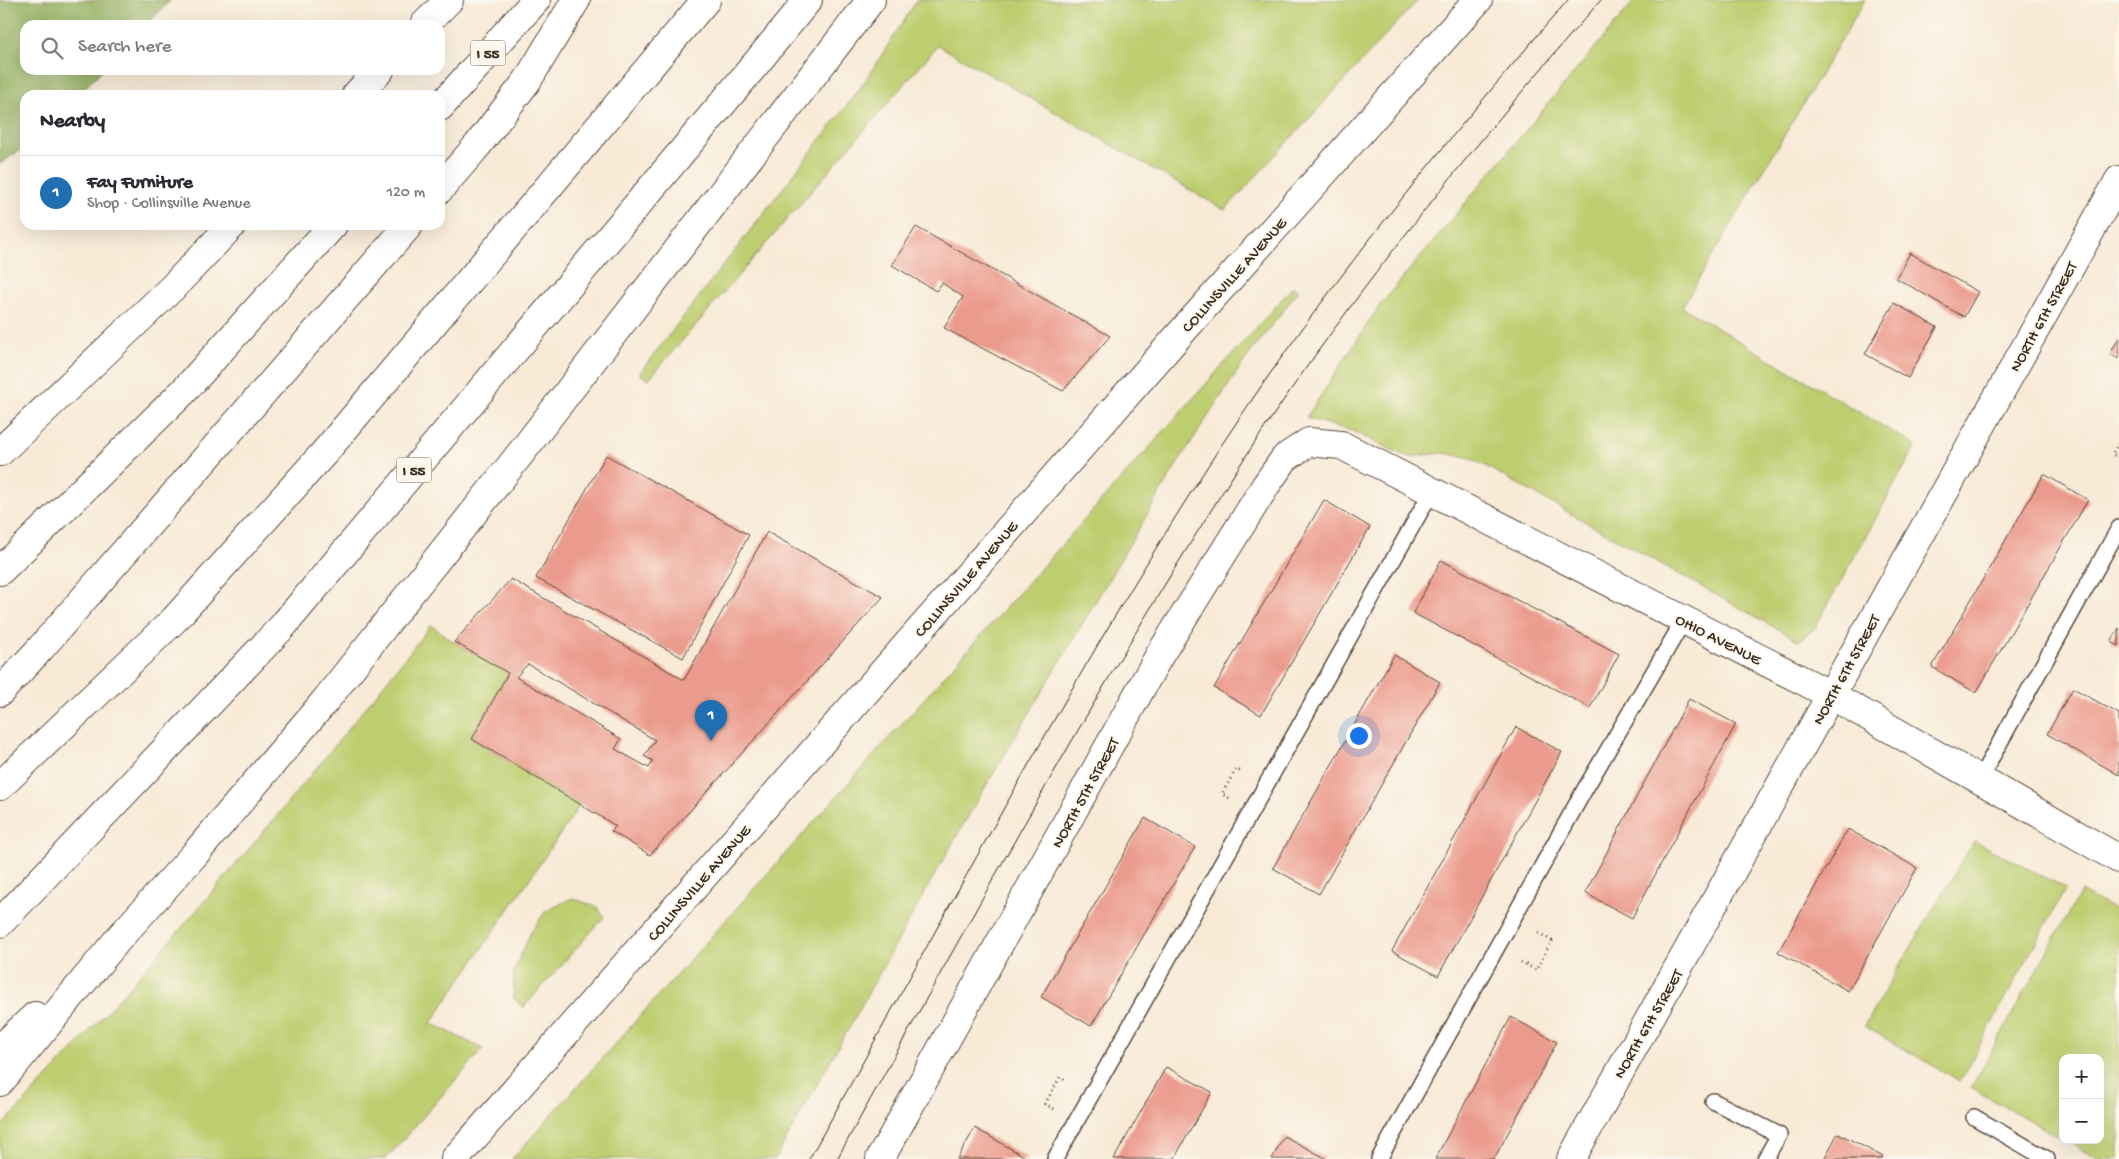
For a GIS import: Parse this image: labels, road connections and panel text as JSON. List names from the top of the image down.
{
  "streets": {
    "main road": [
      "I 55",
      "COLLINSVILLE AVENUE",
      "NORTH 6TH STREET",
      "OHIO AVENUE",
      "NORTH 5TH STREET"
    ]
  },
  "crossings": [
    ["NORTH 6TH STREET", "OHIO AVENUE"],
    ["OHIO AVENUE", "NORTH 5TH STREET"]
  ],
  "page": {
    "search": "Search here",
    "heading": "Nearby",
    "list": [
      {
        "mark": "1",
        "name": "Fay Furniture",
        "note": "Shop · Collinsville Avenue",
        "value": "120 m"
      }
    ],
    "pins": "1",
    "map_buttons": ["+", "−"]
  }
}
